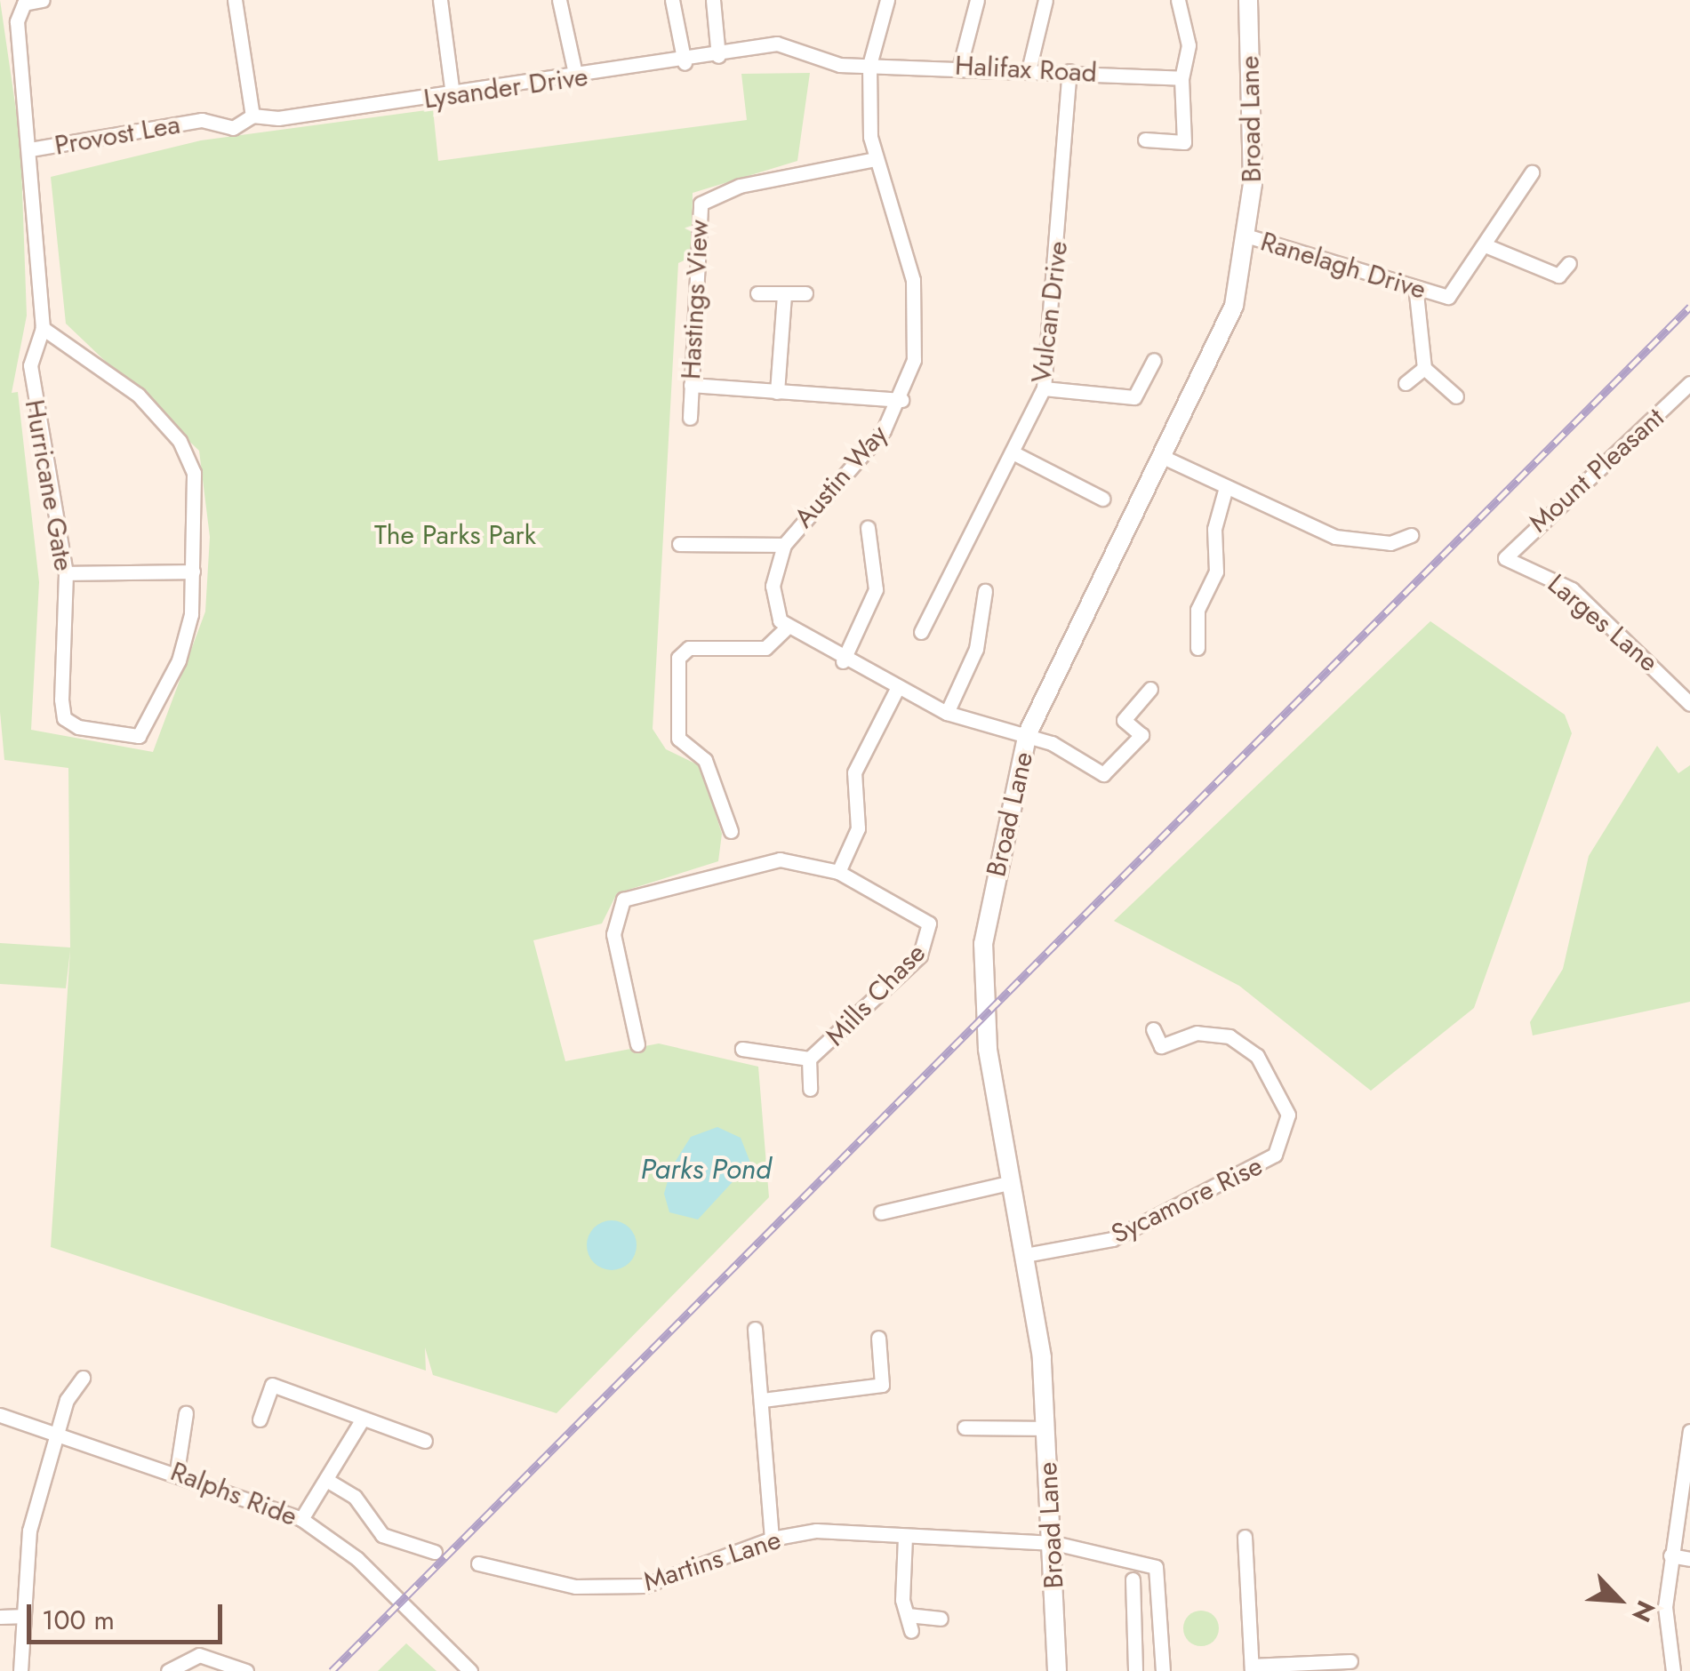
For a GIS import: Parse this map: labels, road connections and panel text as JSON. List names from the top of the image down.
{
  "streets": {
    "street": [
      "Halifax Road",
      "Lysander Drive",
      "Broad Lane",
      "Provost Lea",
      "Ranelagh Drive",
      "Hastings View",
      "Vulcan Drive",
      "Mount Pleasant",
      "Austin Way",
      "Hurricane Gate",
      "Larges Lane",
      "Mills Chase",
      "Sycamore Rise",
      "Ralphs Ride",
      "Martins Lane"
    ]
  },
  "crossings": [
    ["Halifax Road", "Lysander Drive"],
    ["Halifax Road", "Vulcan Drive"],
    ["Halifax Road", "Austin Way"],
    ["Lysander Drive", "Provost Lea"],
    ["Lysander Drive", "Austin Way"],
    ["Broad Lane", "Ranelagh Drive"],
    ["Broad Lane", "Sycamore Rise"],
    ["Broad Lane", "Martins Lane"],
    ["Provost Lea", "Hurricane Gate"],
    ["Hastings View", "Austin Way"],
    ["Mount Pleasant", "Larges Lane"]
  ],
  "water": ["Parks Pond"],
  "parks": ["The Parks Park"],
  "scale_bar": "100 m",
  "north": "bottom right"
}
